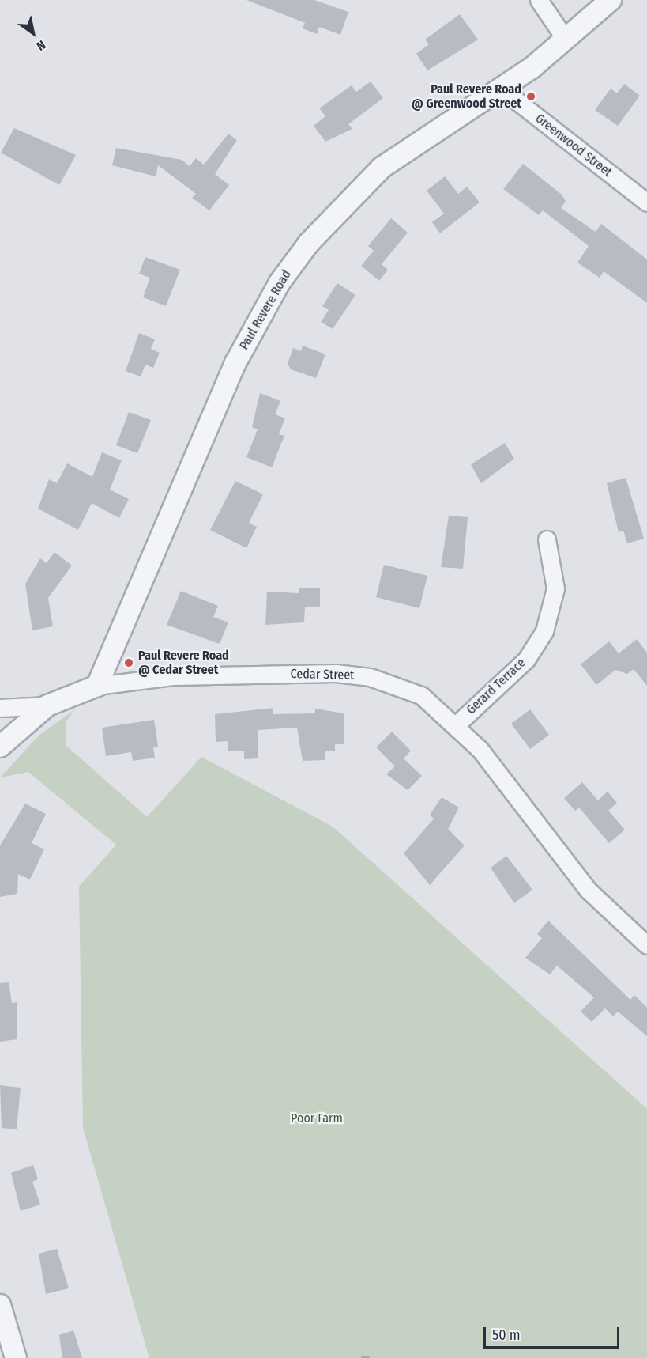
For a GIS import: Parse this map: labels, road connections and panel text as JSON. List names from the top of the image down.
{
  "streets": {
    "street": [
      "Greenwood Street",
      "Paul Revere Road",
      "Cedar Street",
      "Gerard Terrace"
    ]
  },
  "crossings": [
    ["Greenwood Street", "Paul Revere Road"],
    ["Paul Revere Road", "Cedar Street"],
    ["Cedar Street", "Gerard Terrace"]
  ],
  "parks": ["Poor Farm"],
  "places": ["Paul Revere Road @ Greenwood Street", "Paul Revere Road @ Cedar Street"],
  "scale_bar": "50 m",
  "north": "bottom right"
}
